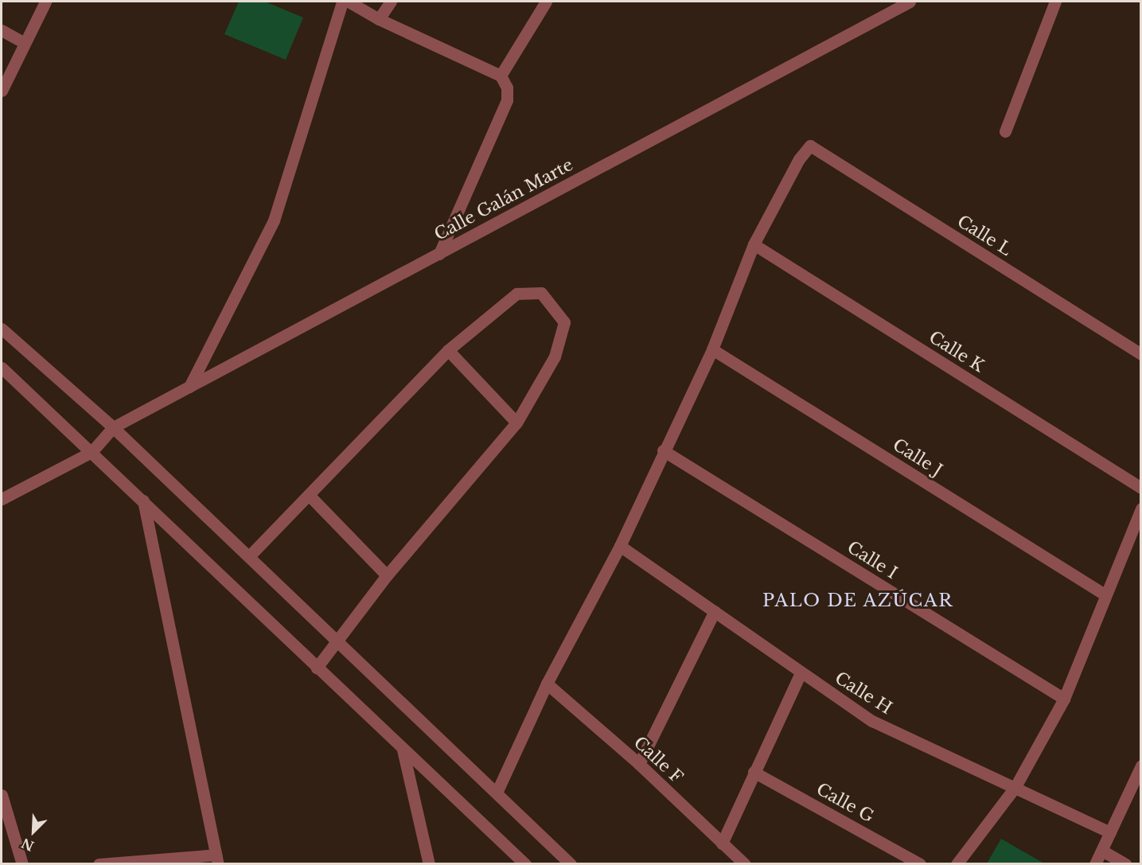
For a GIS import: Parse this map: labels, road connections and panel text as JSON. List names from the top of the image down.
{
  "streets": {
    "street": [
      "Calle Galán Marte",
      "Calle L",
      "Calle K",
      "Calle J",
      "Calle I",
      "Calle H",
      "Calle F",
      "Calle G"
    ]
  },
  "crossings": [
    ["Calle L", "Calle K"]
  ],
  "districts": ["PALO DE AZÚCAR"],
  "north": "bottom left"
}
